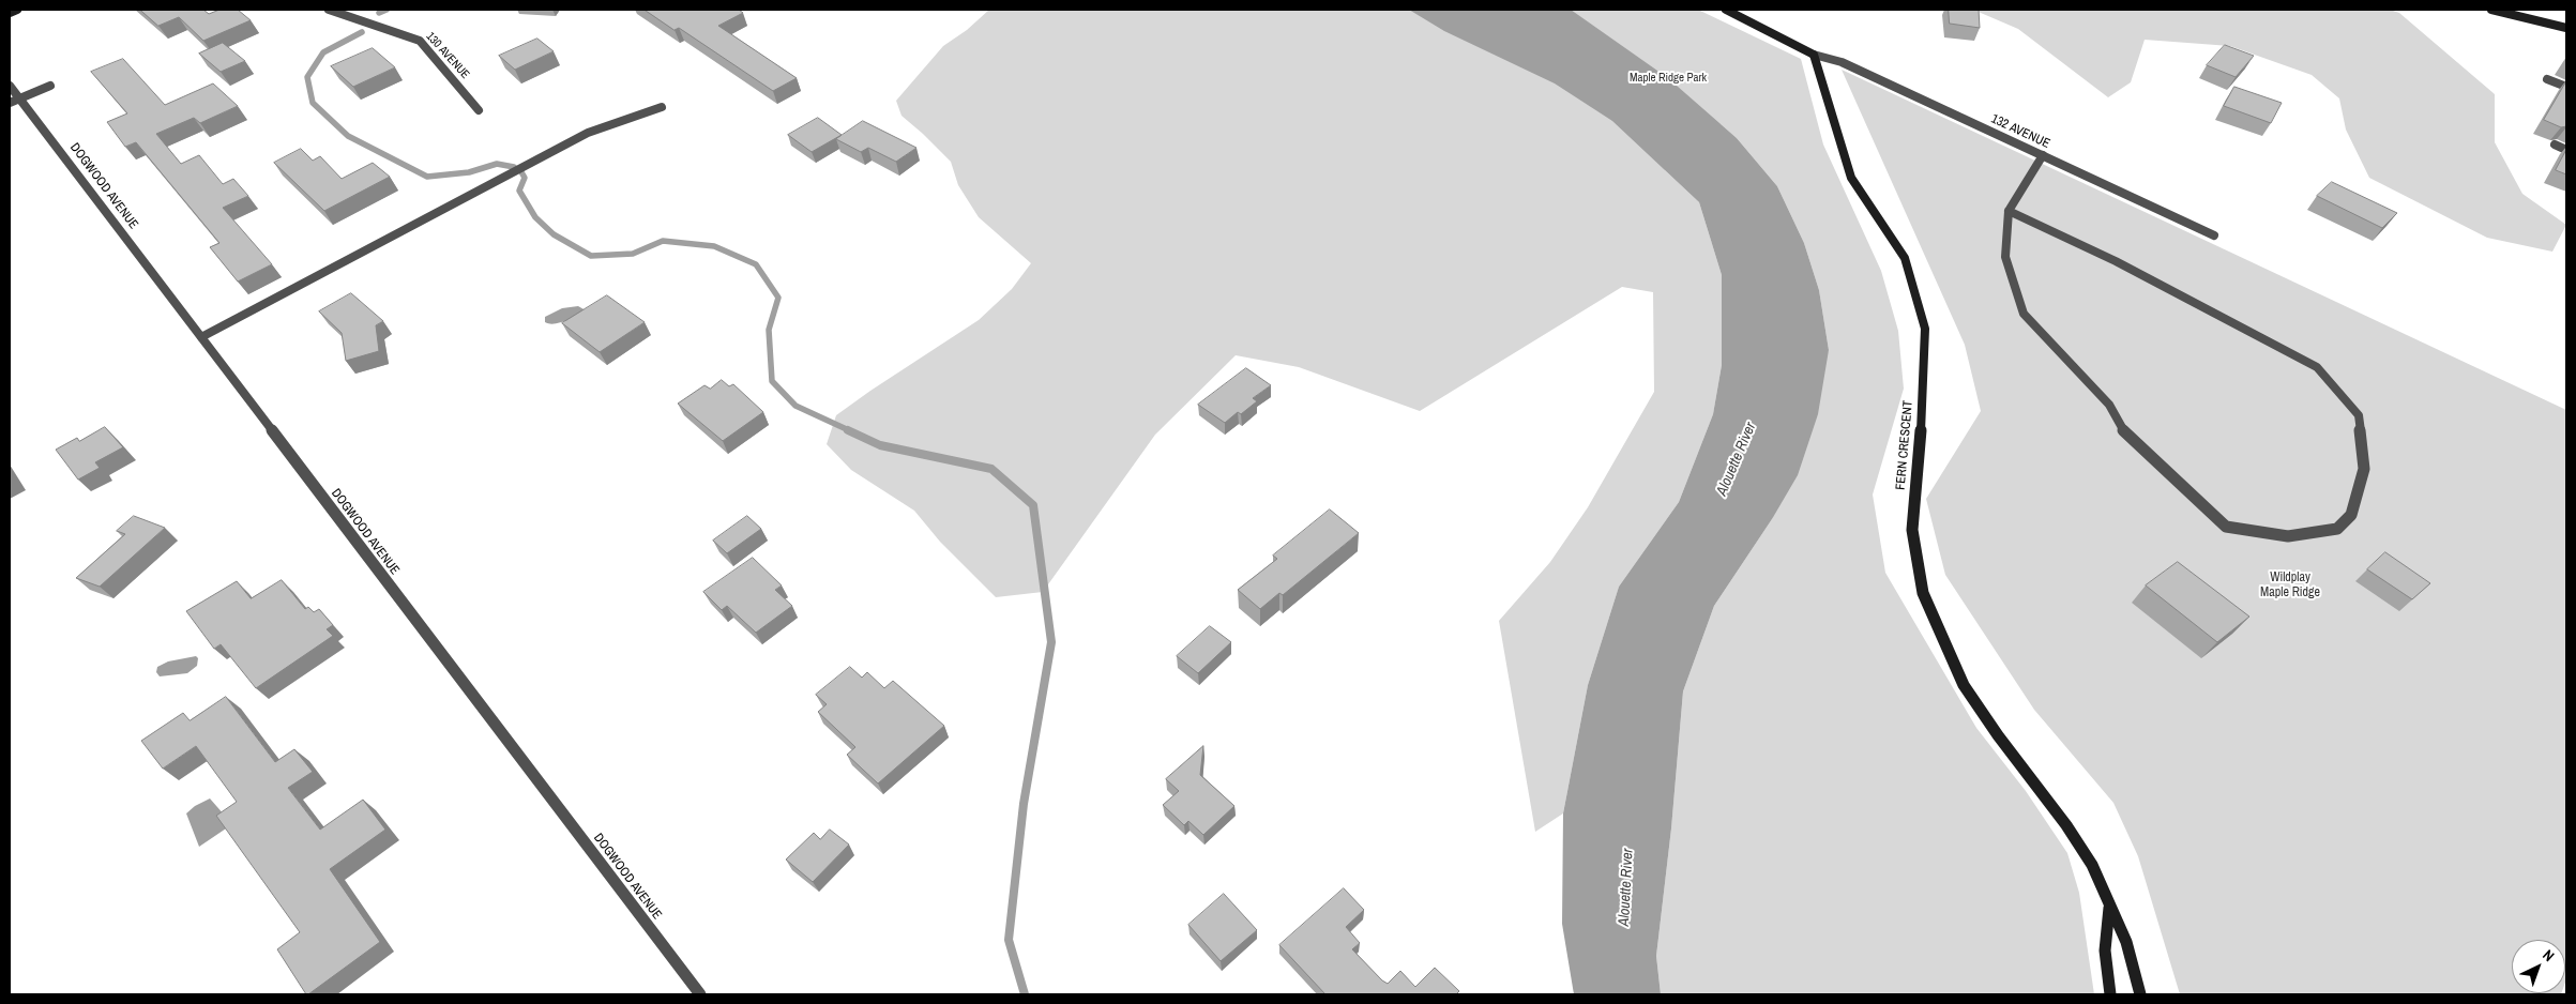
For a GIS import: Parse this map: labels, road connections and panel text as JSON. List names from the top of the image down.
{
  "streets": {
    "street": [
      "130 AVENUE",
      "132 AVENUE",
      "DOGWOOD AVENUE",
      "FERN CRESCENT"
    ]
  },
  "crossings": [
    ["132 AVENUE", "FERN CRESCENT"]
  ],
  "water": ["Alouette River"],
  "parks": ["Maple Ridge Park", "Wildplay Maple Ridge"],
  "north": "top right"
}
